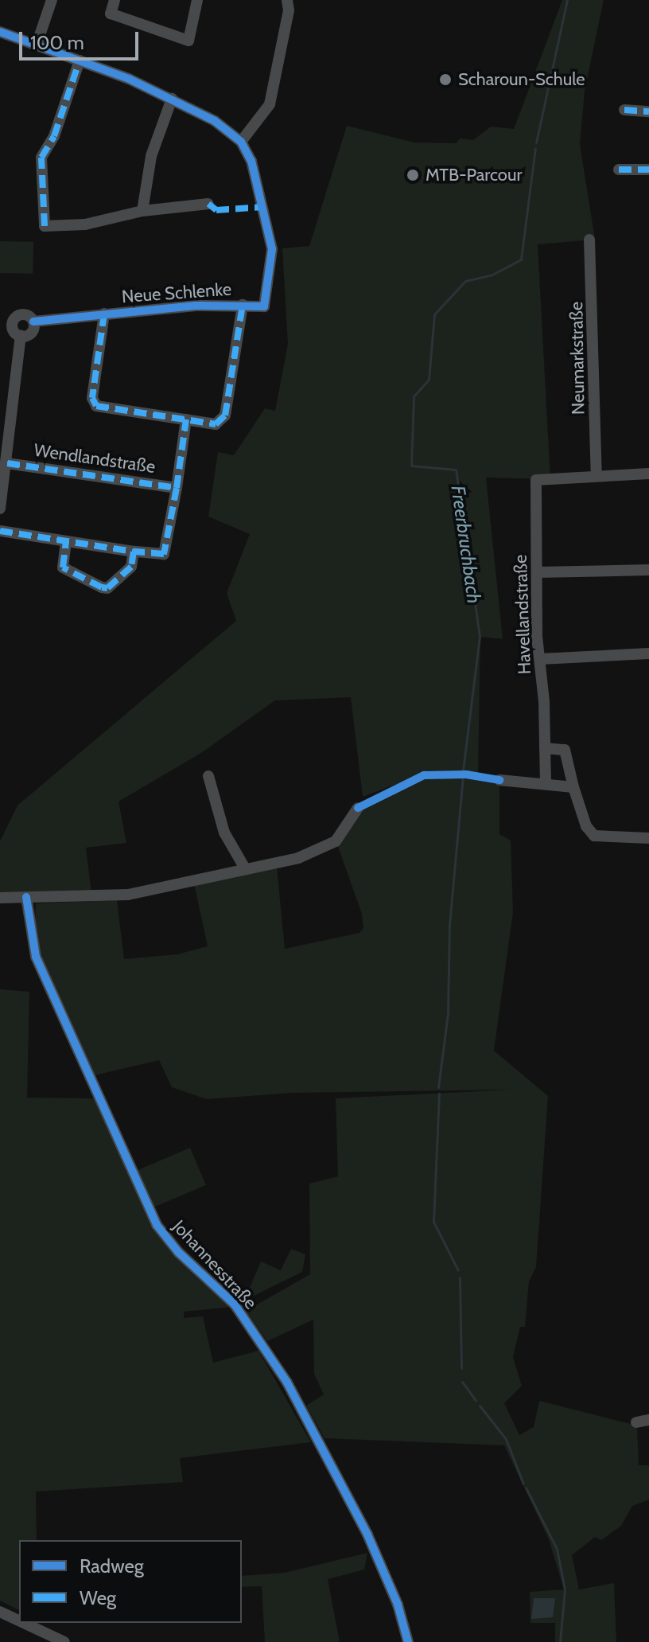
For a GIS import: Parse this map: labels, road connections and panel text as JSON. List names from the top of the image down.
{
  "streets": {
    "street": [
      "Neue Schlenke",
      "Neumarkstraße",
      "Wendlandstraße",
      "Havellandstraße",
      "Johannesstraße"
    ]
  },
  "crossings": [
    ["Neue Schlenke", "Wendlandstraße"],
    ["Neumarkstraße", "Havellandstraße"]
  ],
  "water": ["Freerbruchbach"],
  "places": ["Scharoun-Schule", "MTB-Parcour"],
  "legend": ["Radweg", "Weg"],
  "scale_bar": "100 m"
}
